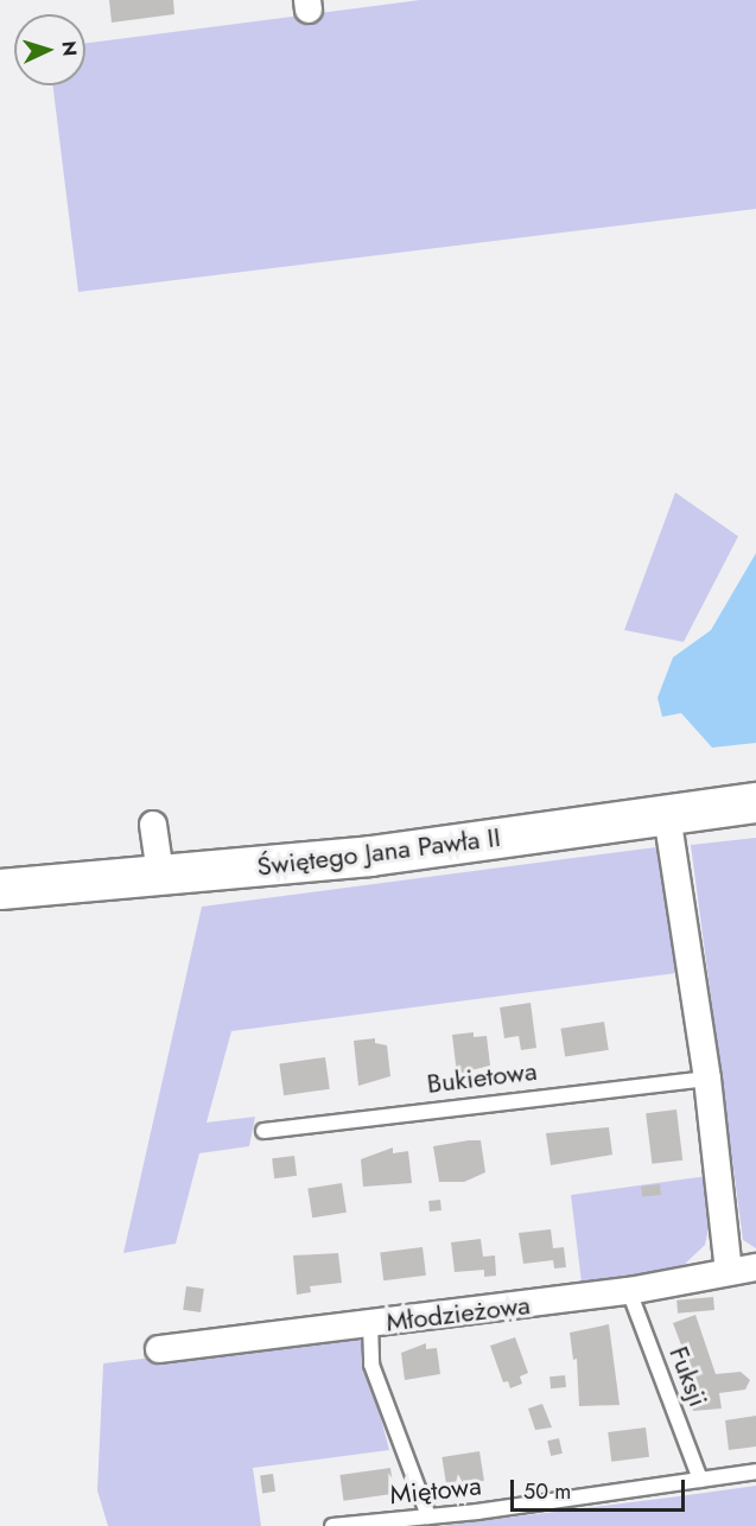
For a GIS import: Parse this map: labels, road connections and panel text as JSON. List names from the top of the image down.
{
  "streets": {
    "street": ["Świętego Jana Pawła II", "Młodzieżowa"],
    "lane": ["Bukietowa", "Fuksji", "Miętowa"]
  },
  "crossings": [
    ["Młodzieżowa", "Fuksji"],
    ["Fuksji", "Miętowa"]
  ],
  "scale_bar": "50 m",
  "north": "right"
}
